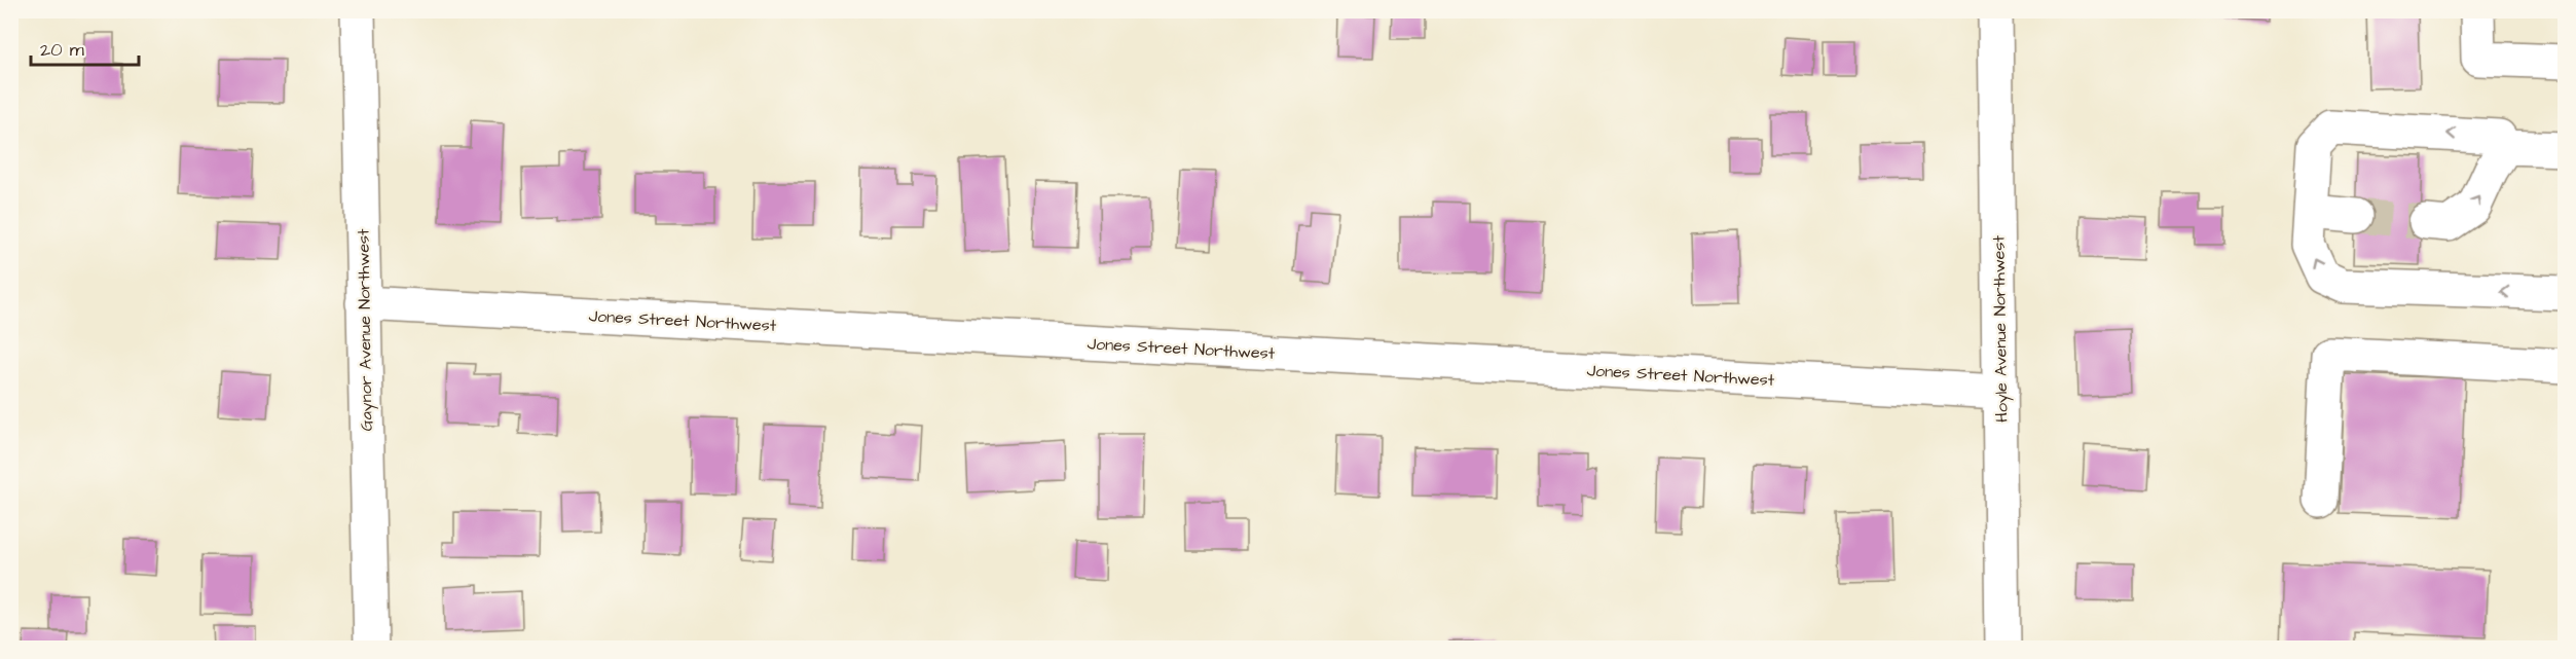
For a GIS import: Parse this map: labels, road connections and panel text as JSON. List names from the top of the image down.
{
  "streets": {
    "street": ["Jones Street Northwest", "Hoyle Avenue Northwest", "Gaynor Avenue Northwest"]
  },
  "crossings": [
    ["Jones Street Northwest", "Hoyle Avenue Northwest"],
    ["Jones Street Northwest", "Gaynor Avenue Northwest"]
  ],
  "scale_bar": "20 m"
}
